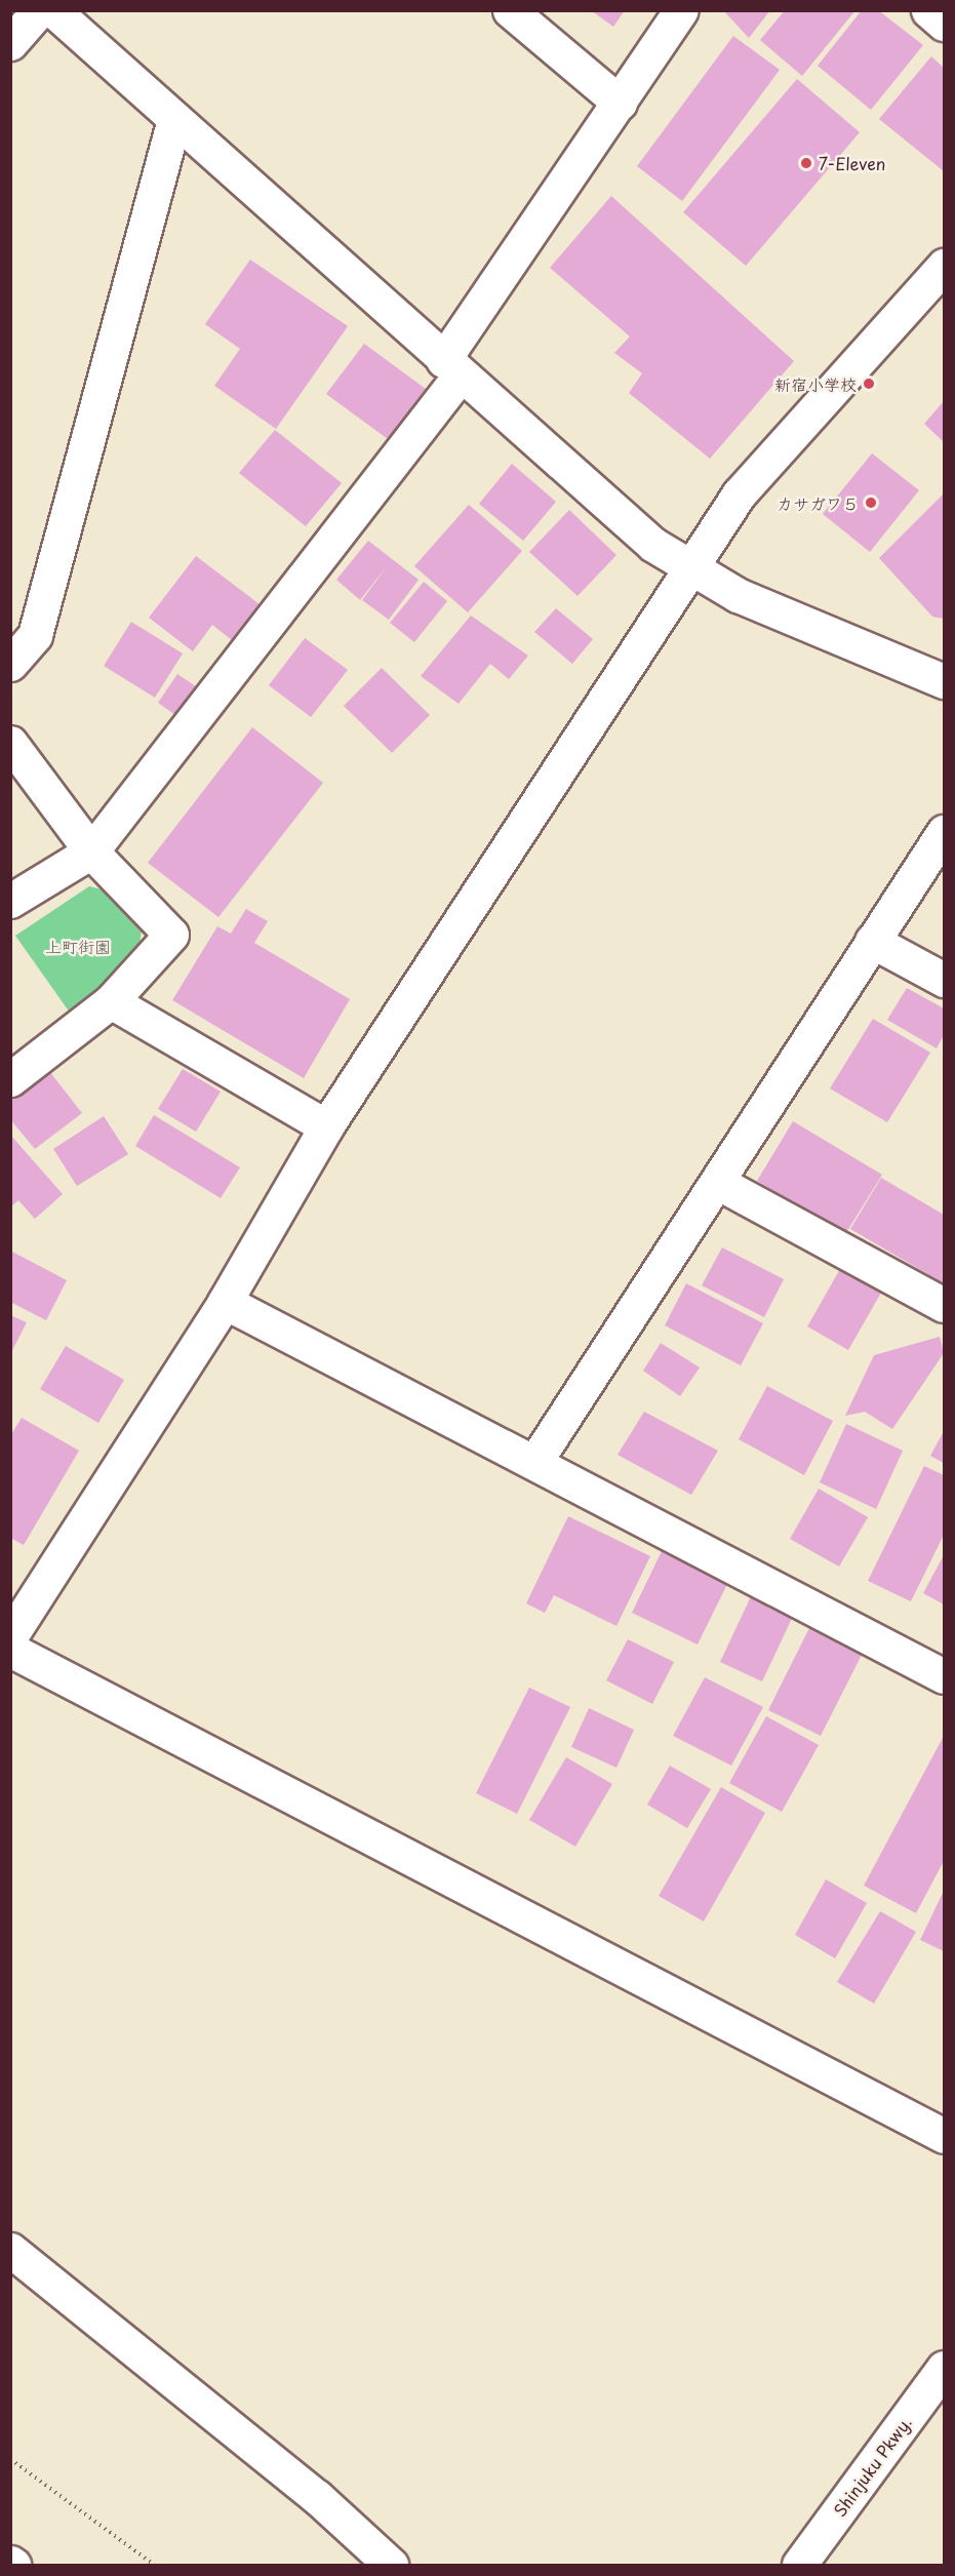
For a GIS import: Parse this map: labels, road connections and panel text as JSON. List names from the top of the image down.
{
  "streets": {
    "street": ["Shinjuku Pkwy."]
  },
  "parks": ["上町街園"],
  "places": ["7-Eleven", "新宿小学校", "カサガワ５"]
}
